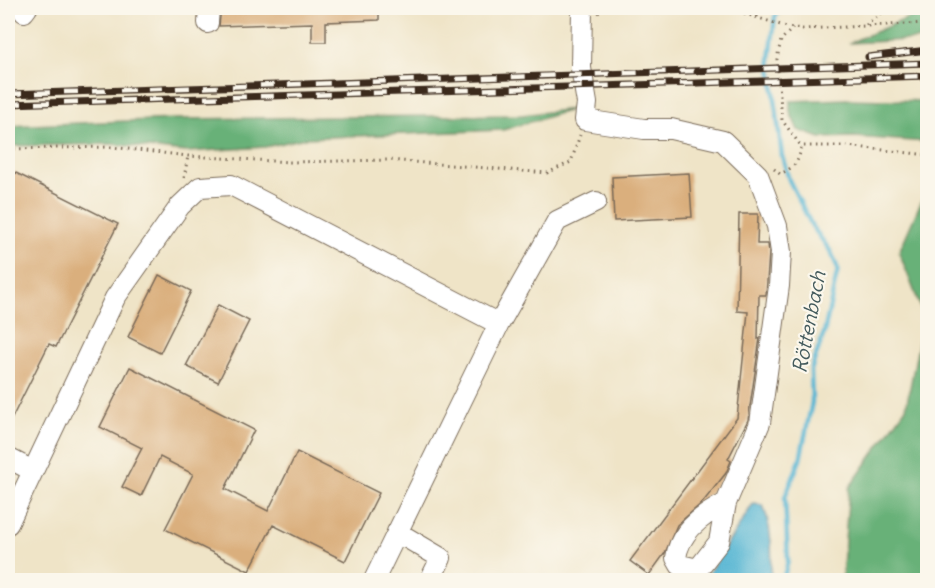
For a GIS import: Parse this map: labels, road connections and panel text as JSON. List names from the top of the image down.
{
  "water": ["Röttenbach"]
}
